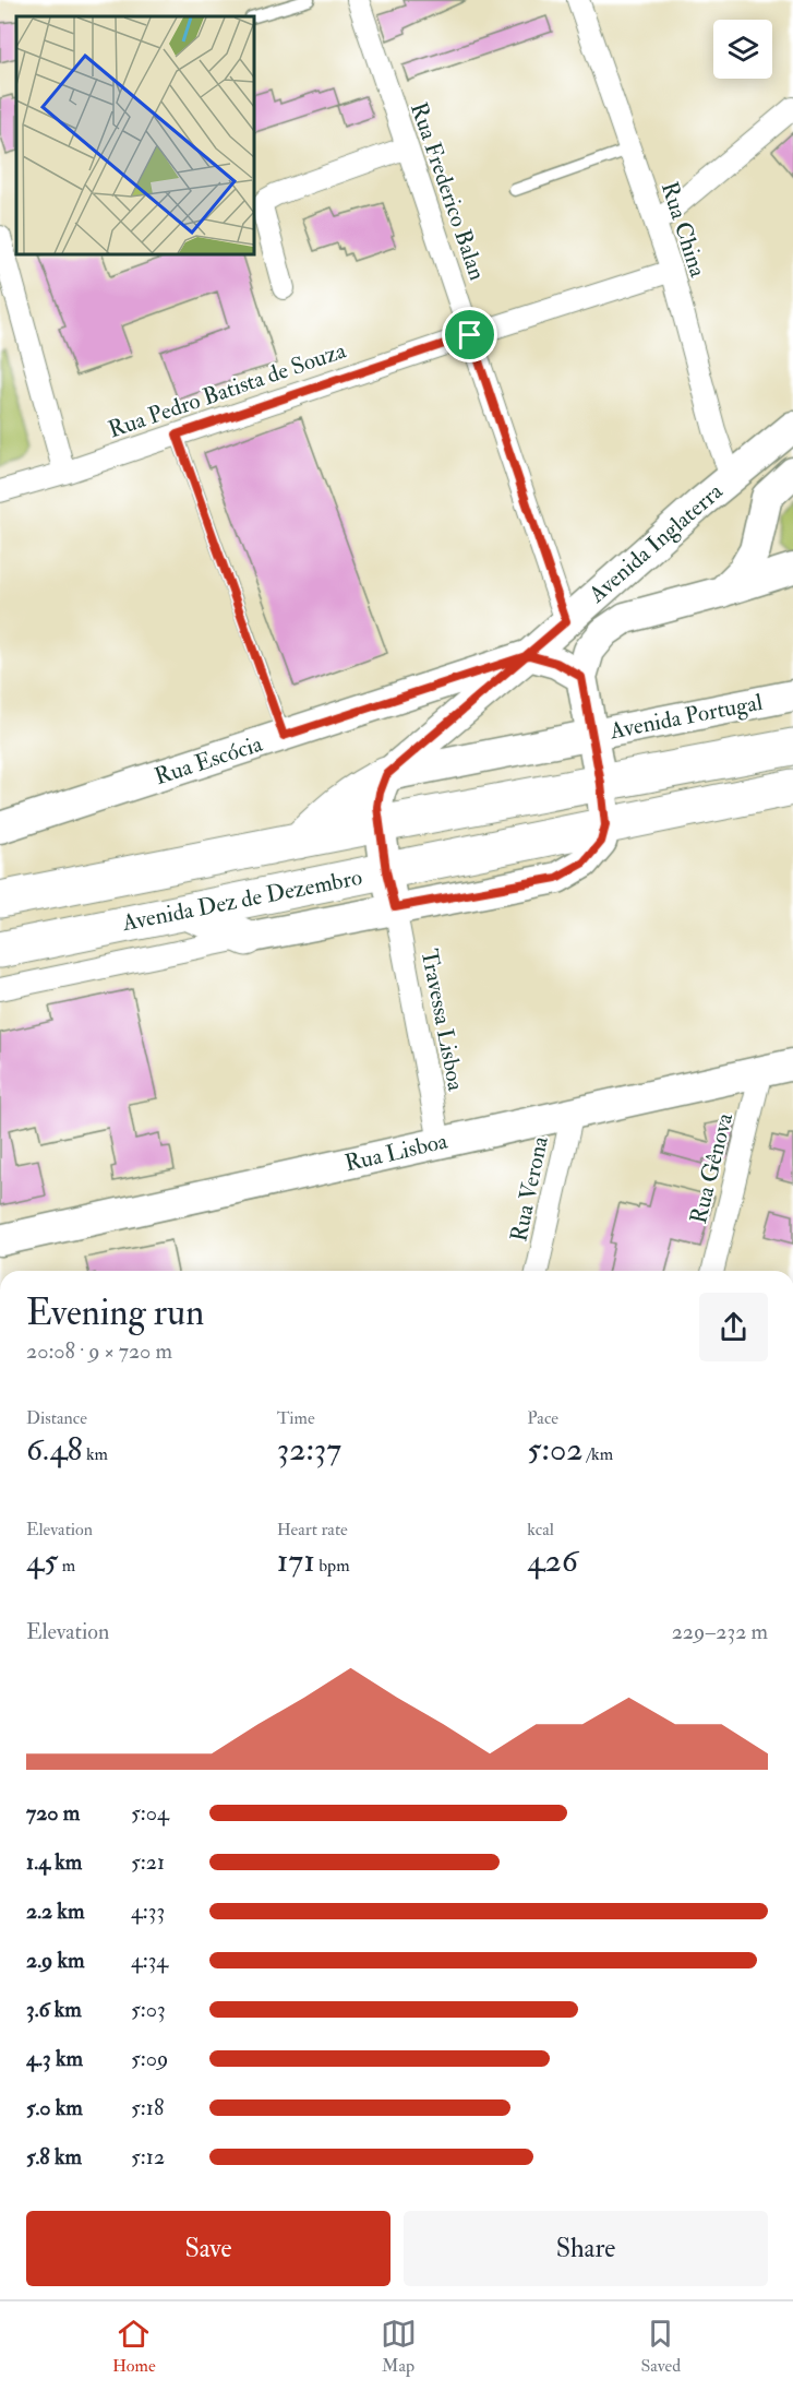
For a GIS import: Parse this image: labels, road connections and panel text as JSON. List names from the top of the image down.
{
  "streets": {
    "highway": ["Avenida Dez de Dezembro"],
    "main road": [
      "Avenida Inglaterra",
      "Avenida Portugal",
      "Rua Escócia",
      "Rua Lisboa"
    ],
    "street": [
      "Rua Frederico Balan",
      "Rua China",
      "Rua Pedro Batista de Souza",
      "Travessa Lisboa",
      "Rua Gênova",
      "Rua Verona"
    ]
  },
  "crossings": [
    ["Rua Frederico Balan", "Rua Pedro Batista de Souza"],
    ["Rua Frederico Balan", "Avenida Inglaterra"],
    ["Rua China", "Rua Pedro Batista de Souza"],
    ["Rua China", "Avenida Inglaterra"],
    ["Avenida Inglaterra", "Avenida Portugal"],
    ["Avenida Inglaterra", "Rua Escócia"],
    ["Travessa Lisboa", "Rua Lisboa"],
    ["Rua Lisboa", "Rua Gênova"],
    ["Rua Lisboa", "Rua Verona"]
  ],
  "page": {
    "heading": ["Evening run", "20:08 · 9 × 720 m"],
    "stats": [
      ["Distance", "6.48 km"],
      ["Time", "32:37"],
      ["Pace", "5:02 /km"],
      ["Elevation", "45 m"],
      ["Heart rate", "171 bpm"],
      ["kcal", "426"]
    ],
    "chart": ["Elevation", "229–232 m"],
    "list": [
      {
        "name": "720 m",
        "note": "5:04"
      },
      {
        "name": "1.4 km",
        "note": "5:21"
      },
      {
        "name": "2.2 km",
        "note": "4:33"
      },
      {
        "name": "2.9 km",
        "note": "4:34"
      },
      {
        "name": "3.6 km",
        "note": "5:03"
      },
      {
        "name": "4.3 km",
        "note": "5:09"
      },
      {
        "name": "5.0 km",
        "note": "5:18"
      },
      {
        "name": "5.8 km",
        "note": "5:12"
      }
    ],
    "buttons": ["Save", "Share"],
    "tabs": ["Home", "Map", "Saved"]
  }
}
